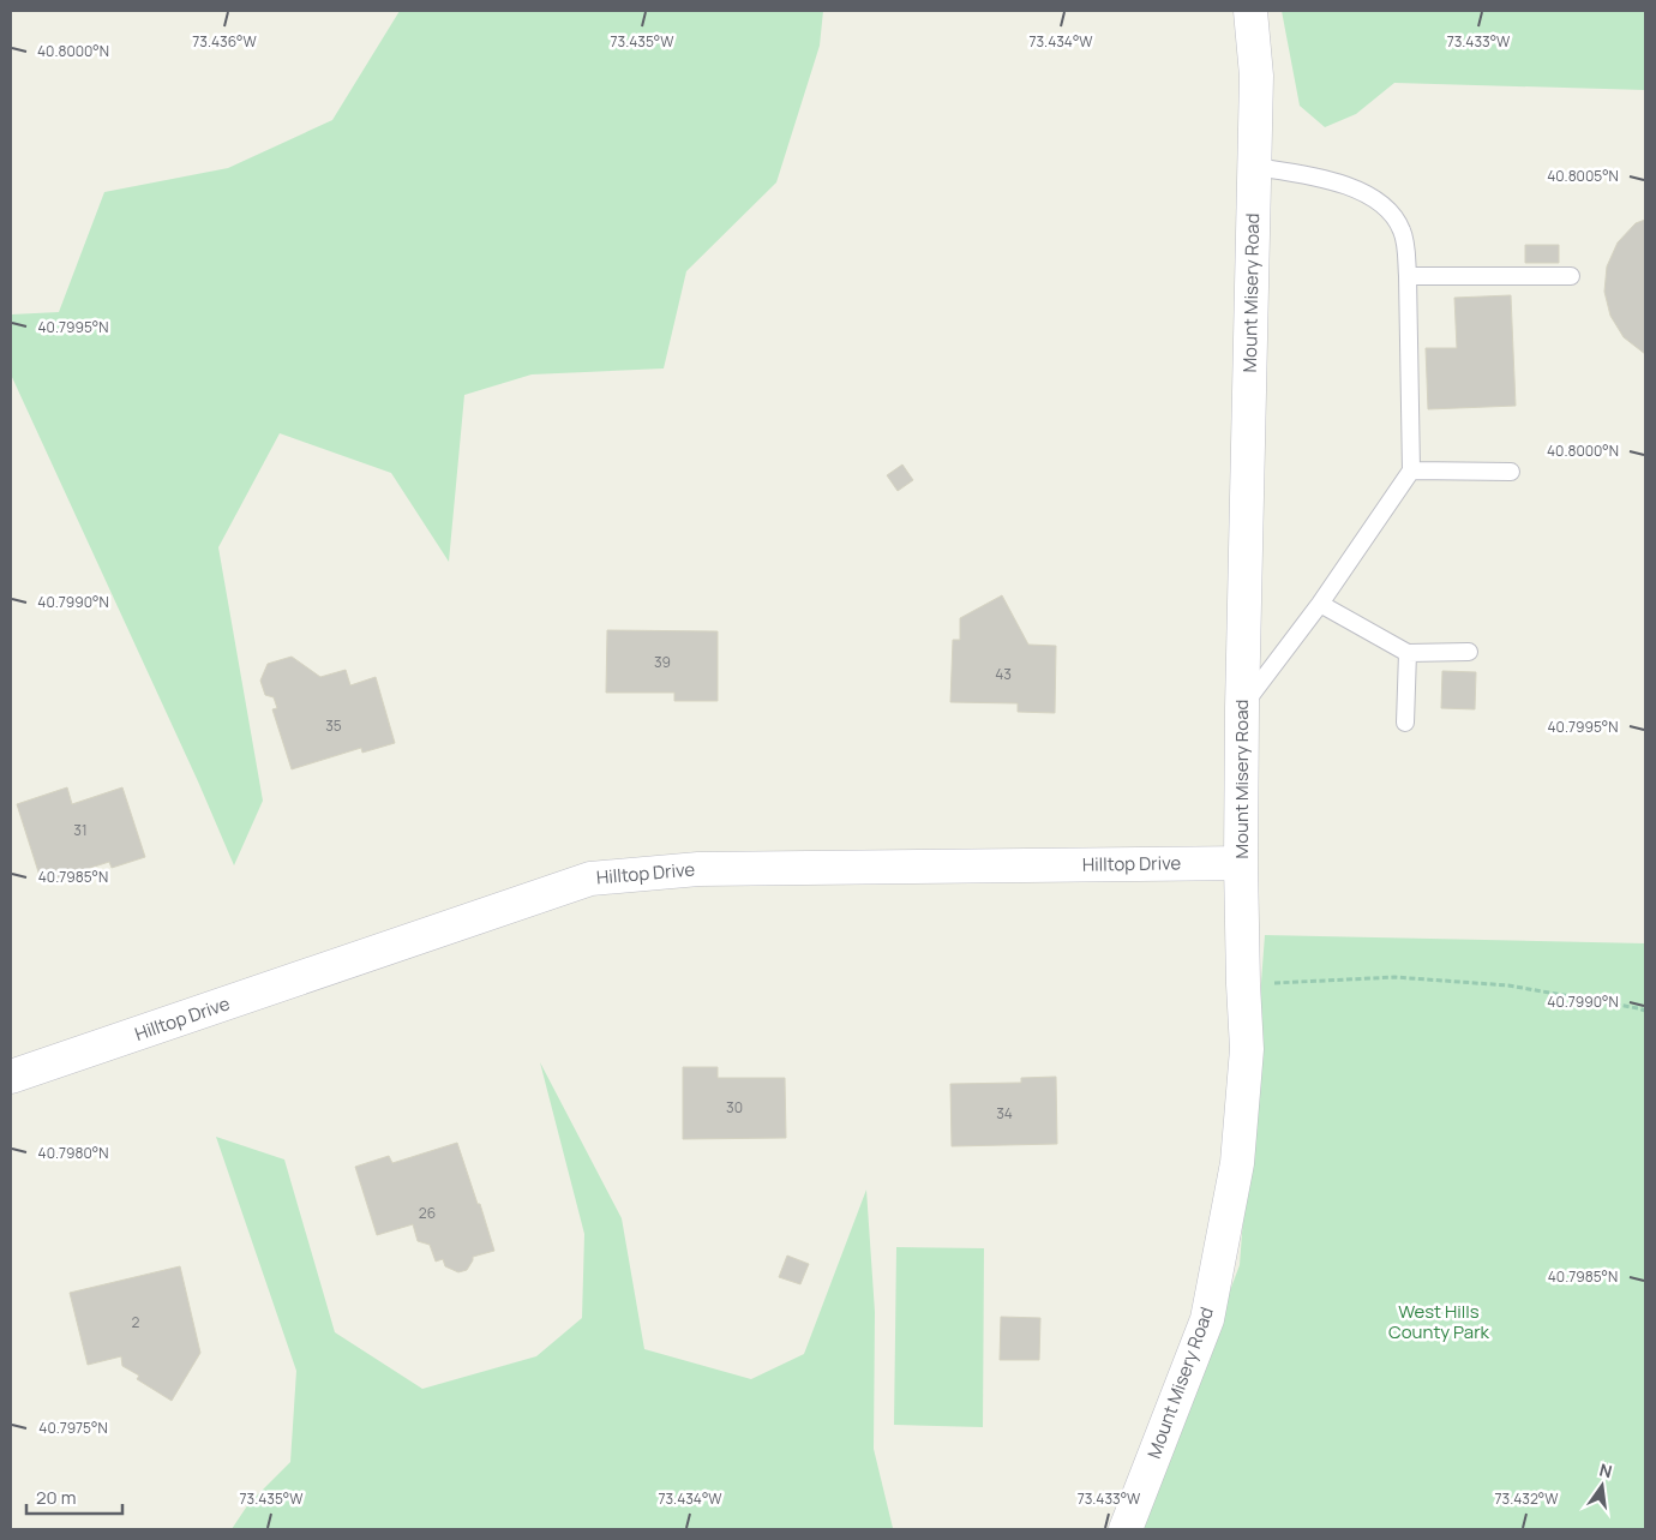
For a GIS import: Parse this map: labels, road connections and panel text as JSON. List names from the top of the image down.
{
  "streets": {
    "street": ["Mount Misery Road", "Hilltop Drive"]
  },
  "crossings": [
    ["Mount Misery Road", "Hilltop Drive"]
  ],
  "parks": ["West Hills County Park"],
  "house_numbers": [
    "39",
    "43",
    "35",
    "31",
    "30",
    "34",
    "26",
    "2"
  ],
  "scale_bar": "20 m",
  "north": "top",
  "coordinates": [
    "73.436°W",
    "73.435°W",
    "73.434°W",
    "73.433°W",
    "40.8000°N",
    "40.8005°N",
    "40.7995°N",
    "40.7990°N",
    "40.7985°N",
    "40.7980°N",
    "40.7975°N",
    "73.432°W"
  ]
}
